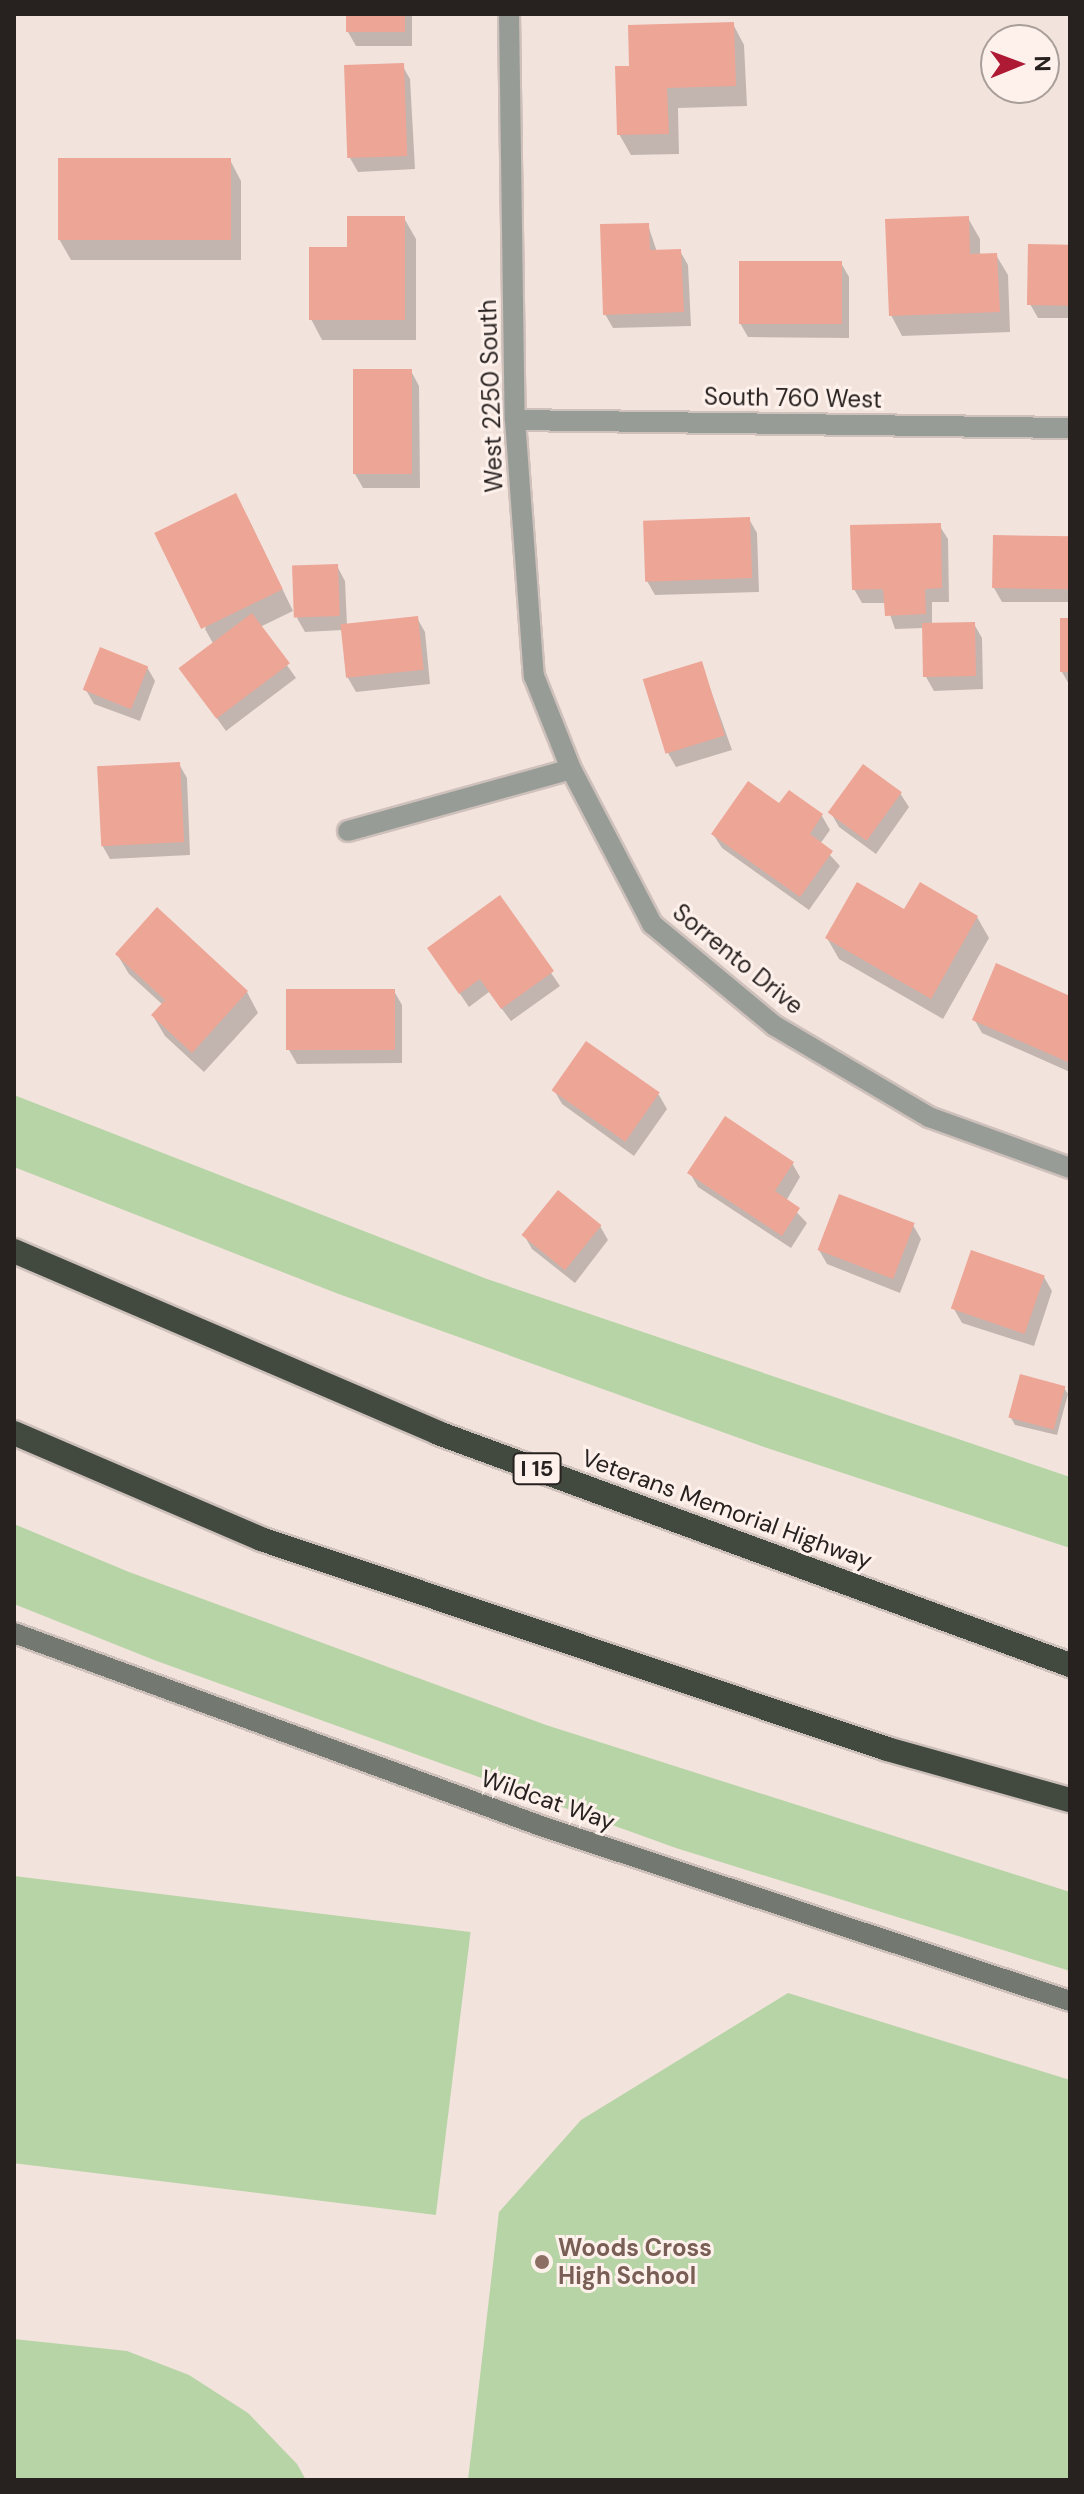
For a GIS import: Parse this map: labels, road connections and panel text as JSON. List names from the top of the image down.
{
  "streets": {
    "highway": ["I 15", "Veterans Memorial Highway"],
    "street": [
      "West 2250 South",
      "South 760 West",
      "Sorrento Drive",
      "Wildcat Way"
    ]
  },
  "crossings": [
    ["West 2250 South", "South 760 West"],
    ["West 2250 South", "Sorrento Drive"]
  ],
  "places": ["Woods Cross High School"],
  "north": "right"
}
